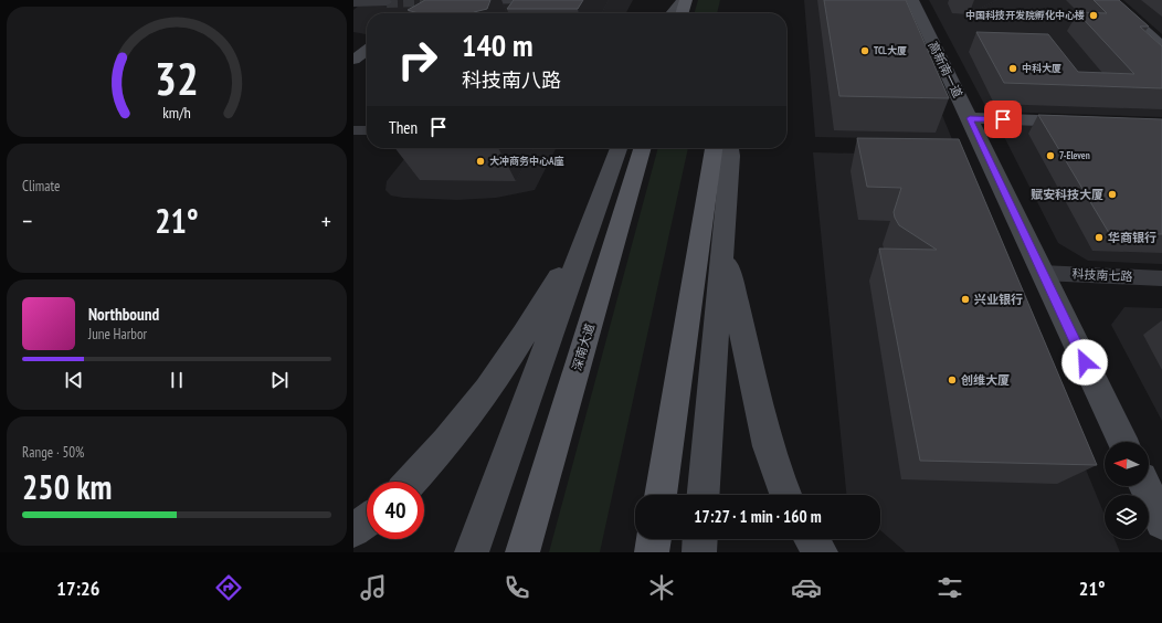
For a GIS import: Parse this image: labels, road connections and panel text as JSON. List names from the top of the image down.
{
  "streets": {
    "main road": ["高新南一道", "深南大道"],
    "street": ["科技南七路"]
  },
  "crossings": [
    ["高新南一道", "科技南七路"]
  ],
  "places": [
    "中国科技开发院孵化中心楼",
    "TCL大厦",
    "中科大厦",
    "7-Eleven",
    "大冲商务中心A座",
    "赋安科技大厦",
    "华商银行",
    "兴业银行",
    "创维大厦"
  ],
  "north": "left",
  "page": {
    "turn": ["140 m", "科技南八路"],
    "then": "Then",
    "tile": [
      "Climate",
      ["Range · 50%", "250 km"]
    ],
    "heat": ["−", "21°", "+"],
    "song": ["Northbound", "June Harbor"],
    "limit": "40",
    "trip": "17:27 · 1 min · 160 m",
    "tabs": ["17:26", "21°"],
    "gauge": ["32", "km/h"]
  }
}
